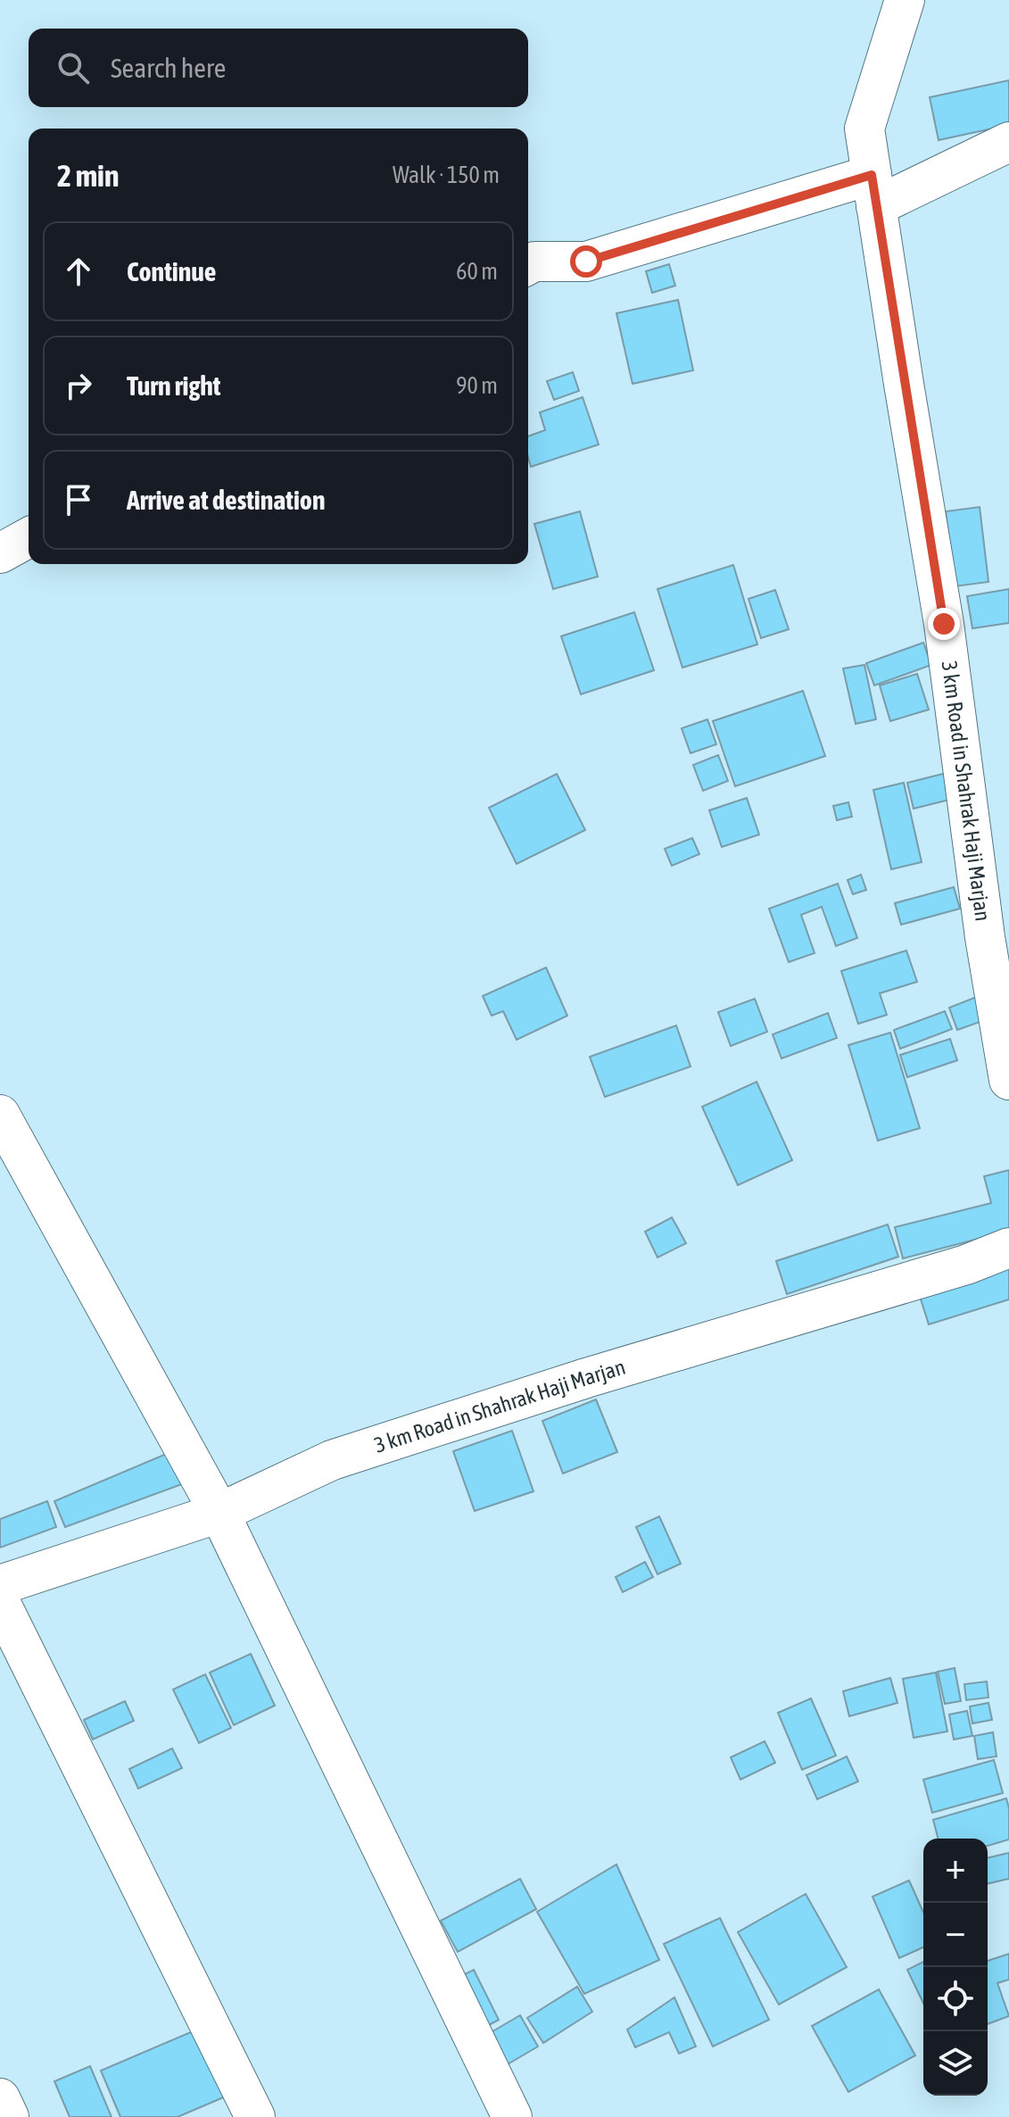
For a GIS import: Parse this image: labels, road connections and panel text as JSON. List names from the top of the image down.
{
  "streets": {
    "street": ["3 km Road in Shahrak Haji Marjan"]
  },
  "page": {
    "search": "Search here",
    "heading": ["2 min", "Walk · 150 m"],
    "list": [
      ["Continue", "60 m"],
      ["Turn right", "90 m"],
      "Arrive at destination"
    ],
    "map_buttons": ["+", "−"]
  }
}
